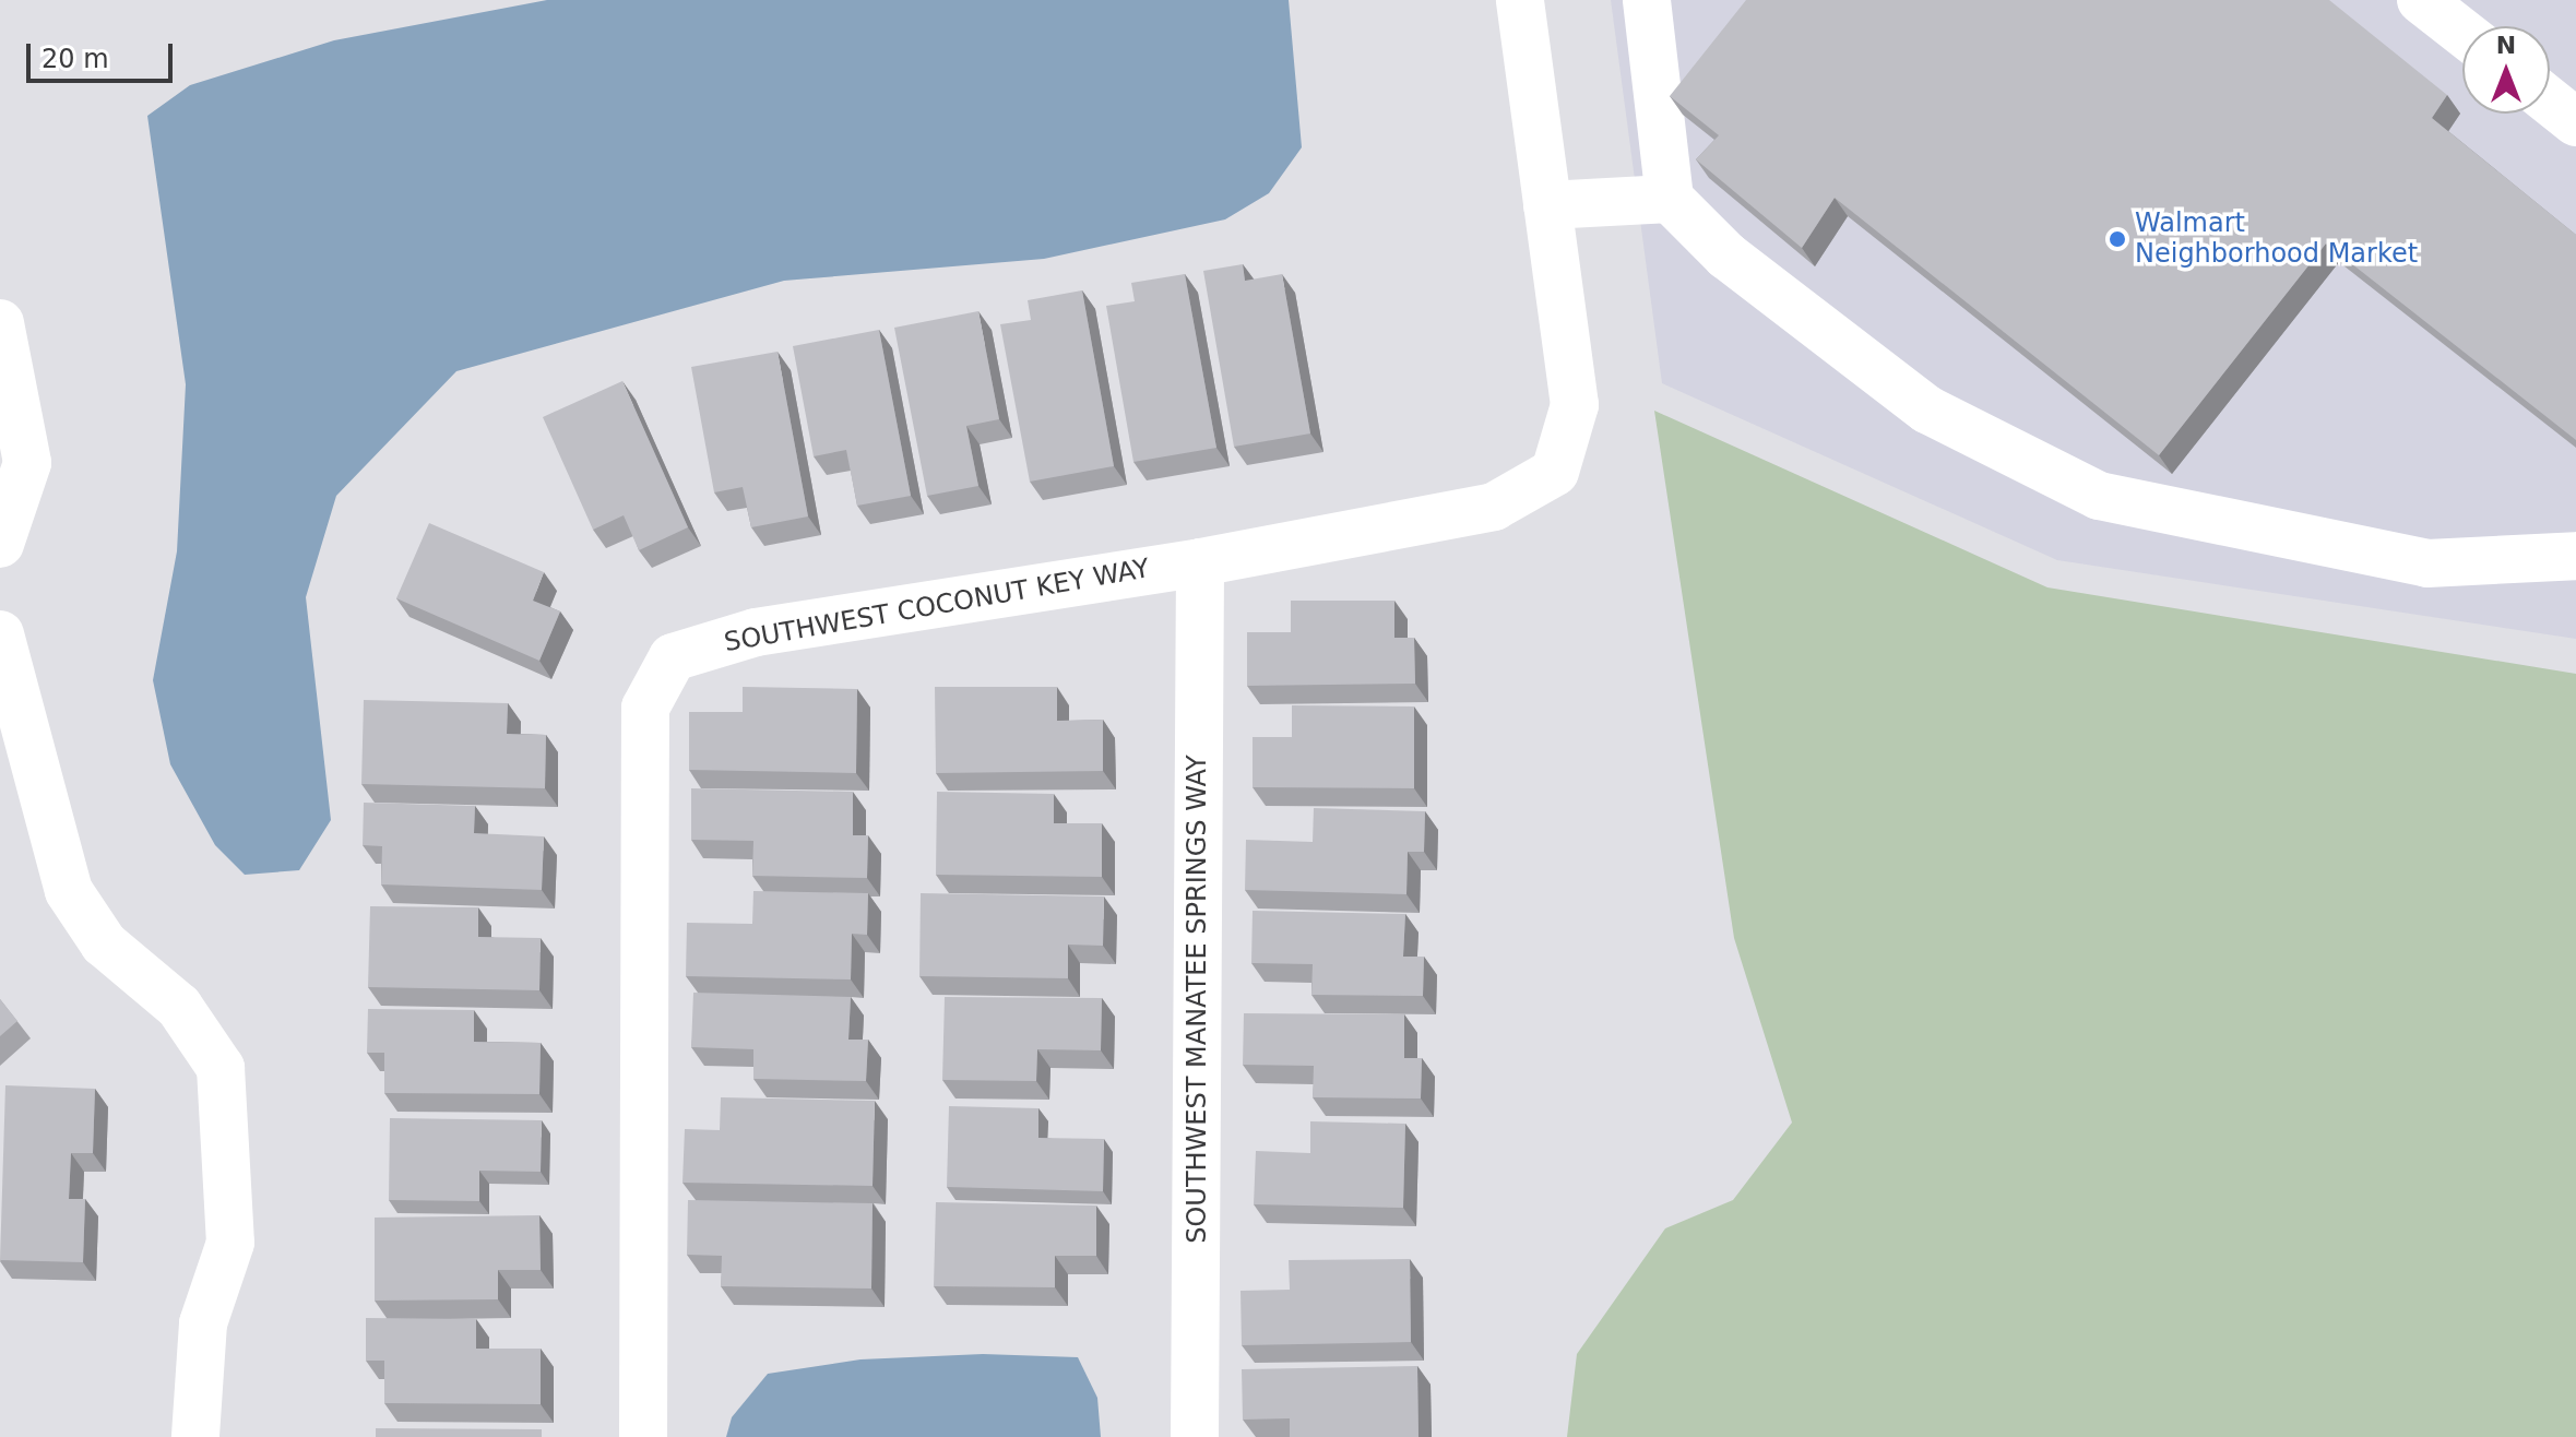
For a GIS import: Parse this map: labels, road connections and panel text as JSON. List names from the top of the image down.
{
  "streets": {
    "street": ["SOUTHWEST COCONUT KEY WAY", "SOUTHWEST MANATEE SPRINGS WAY"]
  },
  "crossings": [
    ["SOUTHWEST COCONUT KEY WAY", "SOUTHWEST MANATEE SPRINGS WAY"]
  ],
  "places": ["Walmart Neighborhood Market"],
  "scale_bar": "20 m",
  "north": "top"
}
